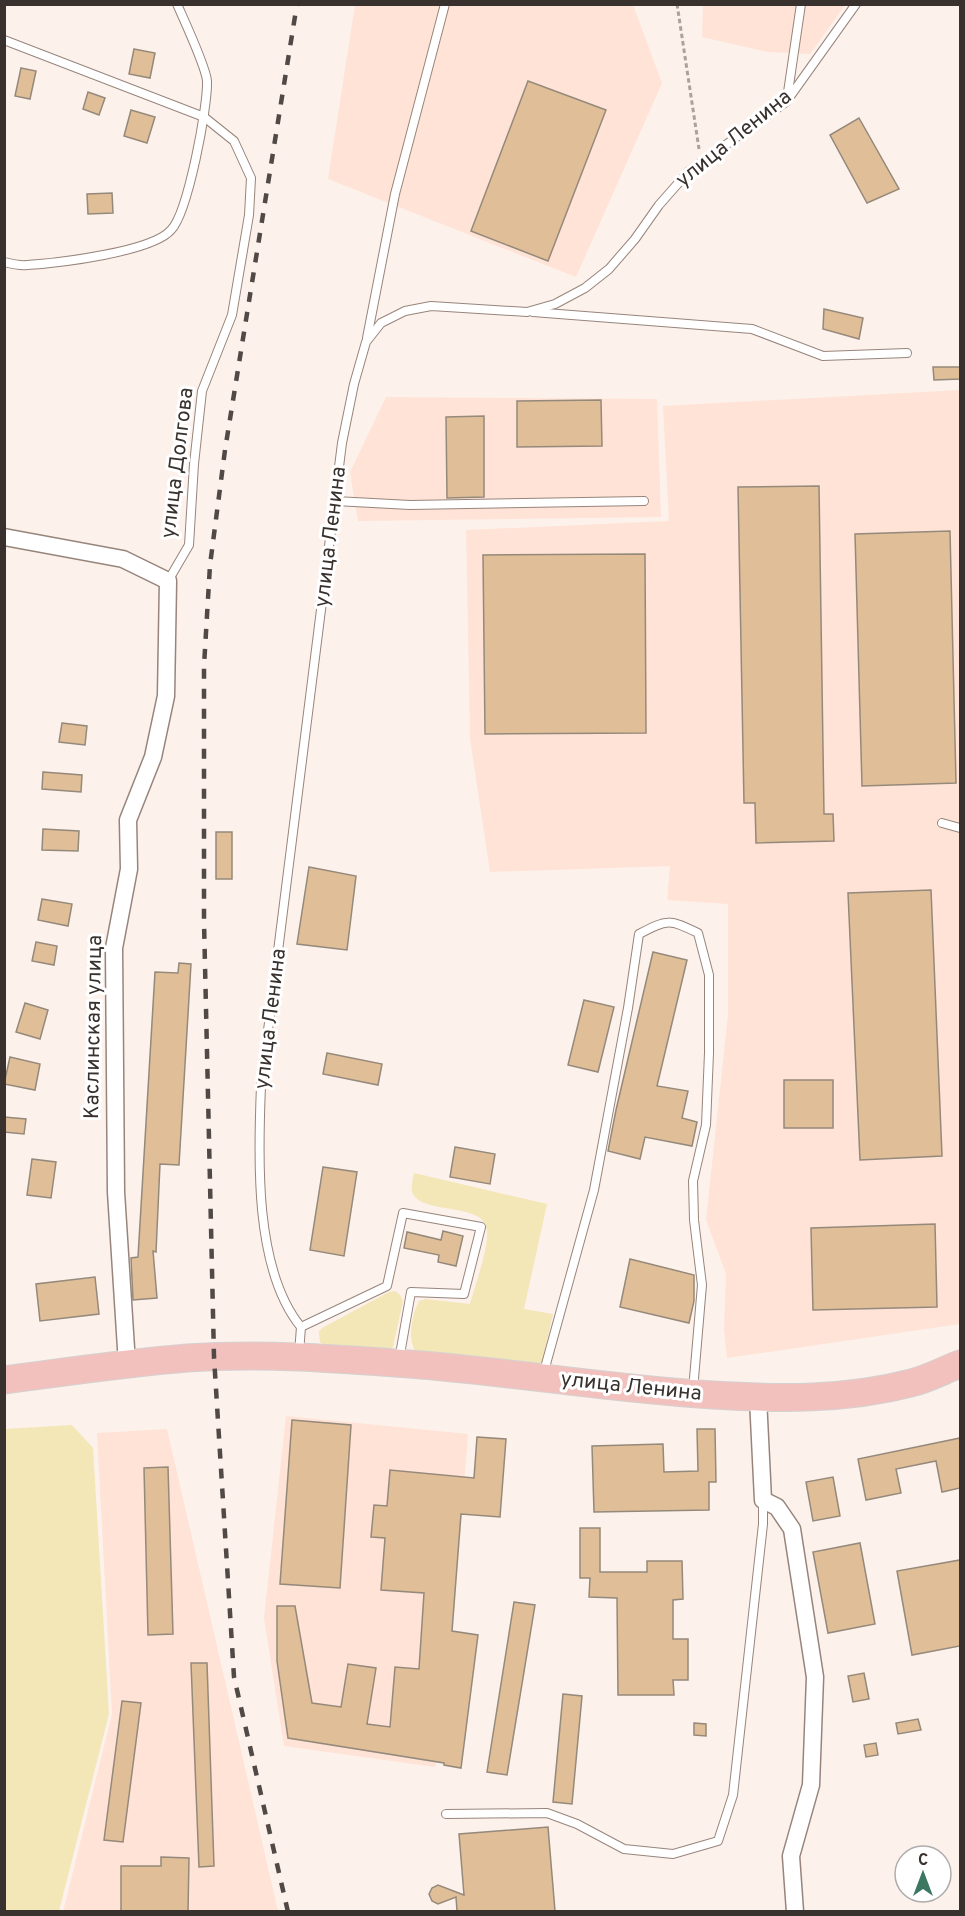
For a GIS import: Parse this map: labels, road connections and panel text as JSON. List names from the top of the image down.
{
  "streets": {
    "main road": ["улица Ленина"],
    "street": ["Каслинская улица"],
    "lane": ["улица Долгова"]
  },
  "crossings": [
    ["улица Ленина", "Каслинская улица"],
    ["улица Долгова", "Каслинская улица"]
  ],
  "north": "top"
}
